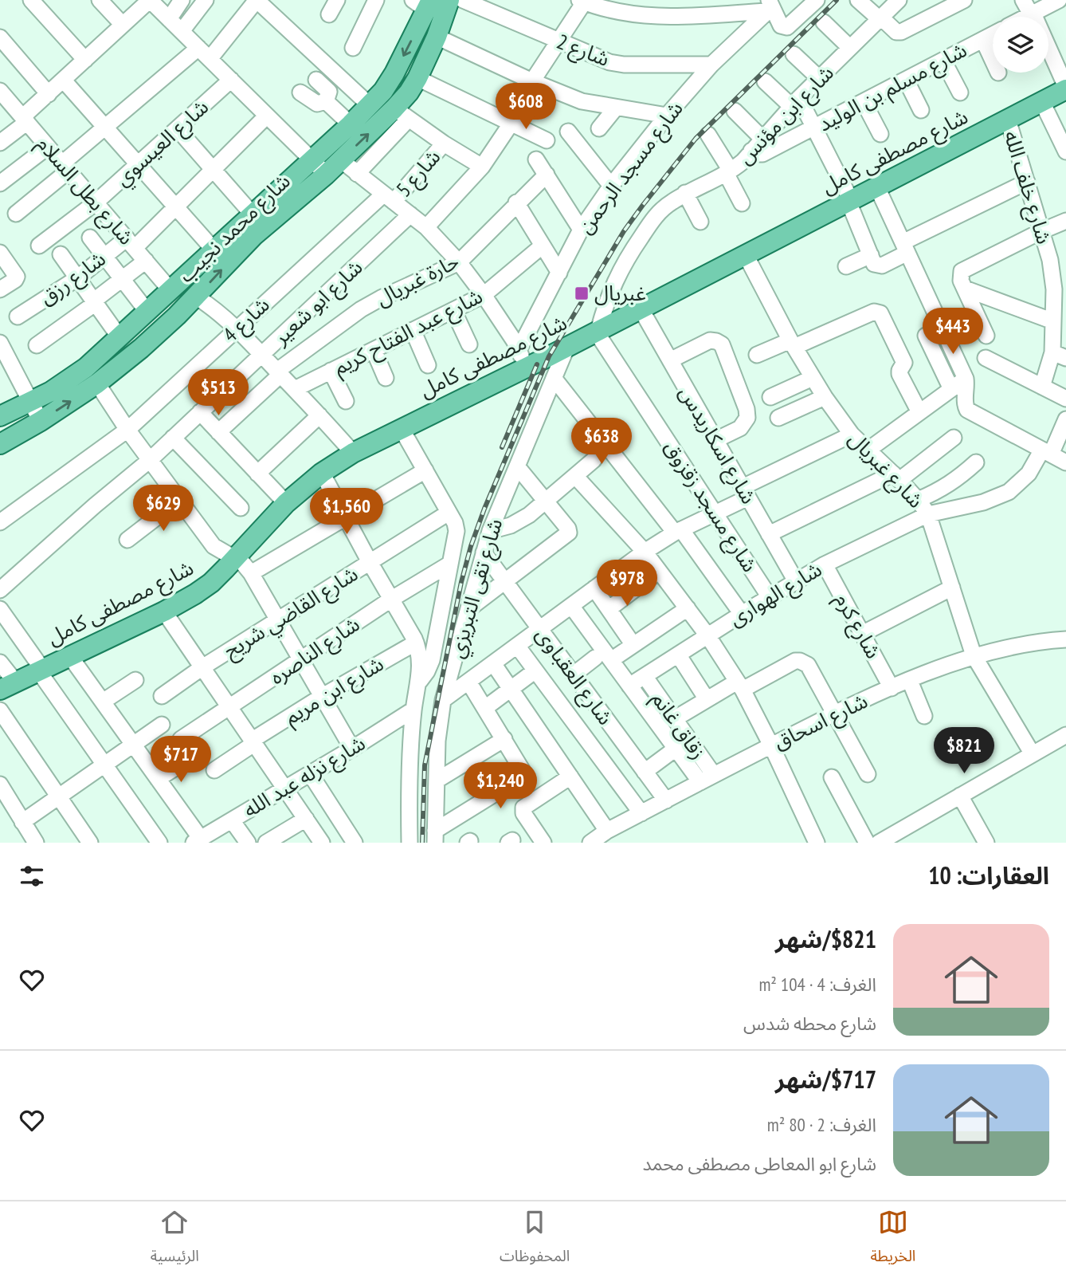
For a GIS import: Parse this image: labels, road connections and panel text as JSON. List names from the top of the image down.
{
  "streets": {
    "main road": ["شارع مصطفى كامل", "شارع محمد نجيب"],
    "street": [
      "شارع 2",
      "شارع مسلم بن الوليد",
      "شارع ابن مؤنس",
      "شارع العيسوي",
      "شارع مسجد الرحمن",
      "شارع 5",
      "شارع خلف الله",
      "شارع بطل السلام",
      "شارع رزق",
      "حارة غبريال",
      "شارع ابو شعير",
      "شارع 4",
      "شارع عبد الفتاح كريم",
      "شارع اسكاريدس",
      "شارع غبريال",
      "شارع مسجد زقزوق",
      "شارع تقى التبريزي",
      "شارع الهوارى",
      "شارع القاضي شريح",
      "شارع كرم",
      "شارع الناصره",
      "شارع العقباوى",
      "شارع ابن مريم",
      "شارع اسحاق",
      "زقاق غانم",
      "شارع نزله عبد الله"
    ]
  },
  "crossings": [
    ["شارع 2", "شارع مسجد الرحمن"],
    ["شارع مسلم بن الوليد", "شارع ابن مؤنس"],
    ["شارع ابن مؤنس", "شارع مصطفى كامل"],
    ["شارع ابن مؤنس", "شارع مسجد زقزوق"],
    ["شارع العيسوي", "شارع بطل السلام"],
    ["شارع مصطفى كامل", "شارع مسجد الرحمن"],
    ["شارع مصطفى كامل", "شارع خلف الله"],
    ["شارع مصطفى كامل", "شارع اسكاريدس"],
    ["شارع مصطفى كامل", "شارع غبريال"],
    ["شارع مصطفى كامل", "شارع مسجد زقزوق"],
    ["شارع مصطفى كامل", "شارع تقى التبريزي"],
    ["شارع 5", "شارع 4"],
    ["شارع بطل السلام", "شارع محمد نجيب"],
    ["شارع بطل السلام", "شارع رزق"],
    ["شارع اسكاريدس", "شارع الهوارى"],
    ["شارع غبريال", "شارع الهوارى"],
    ["شارع غبريال", "شارع اسحاق"],
    ["شارع مسجد زقزوق", "شارع الهوارى"],
    ["شارع تقى التبريزي", "شارع القاضي شريح"],
    ["شارع تقى التبريزي", "شارع الناصره"],
    ["شارع تقى التبريزي", "شارع العقباوى"],
    ["شارع تقى التبريزي", "شارع ابن مريم"],
    ["شارع تقى التبريزي", "شارع نزله عبد الله"],
    ["شارع الهوارى", "شارع كرم"],
    ["شارع الهوارى", "زقاق غانم"],
    ["شارع كرم", "شارع اسحاق"],
    ["شارع العقباوى", "شارع اسحاق"],
    ["شارع اسحاق", "زقاق غانم"]
  ],
  "places": {
    "transit": ["غبريال"]
  },
  "page": {
    "price": [
      "$608",
      "$443",
      "$513",
      "$638",
      "$629",
      "$1,560",
      "$978",
      "$821",
      "$717",
      "$1,240"
    ],
    "heading": "العقارات: 10",
    "list": [
      {
        "name": "$821/شهر",
        "note": "الغرف: 4 · 104 m² · شارع محطه شدس"
      },
      {
        "name": "$717/شهر",
        "note": "الغرف: 2 · 80 m² · شارع ابو المعاطى مصطفى محمد"
      }
    ],
    "tabs": ["الخريطة", "المحفوظات", "الرئيسية"]
  }
}
